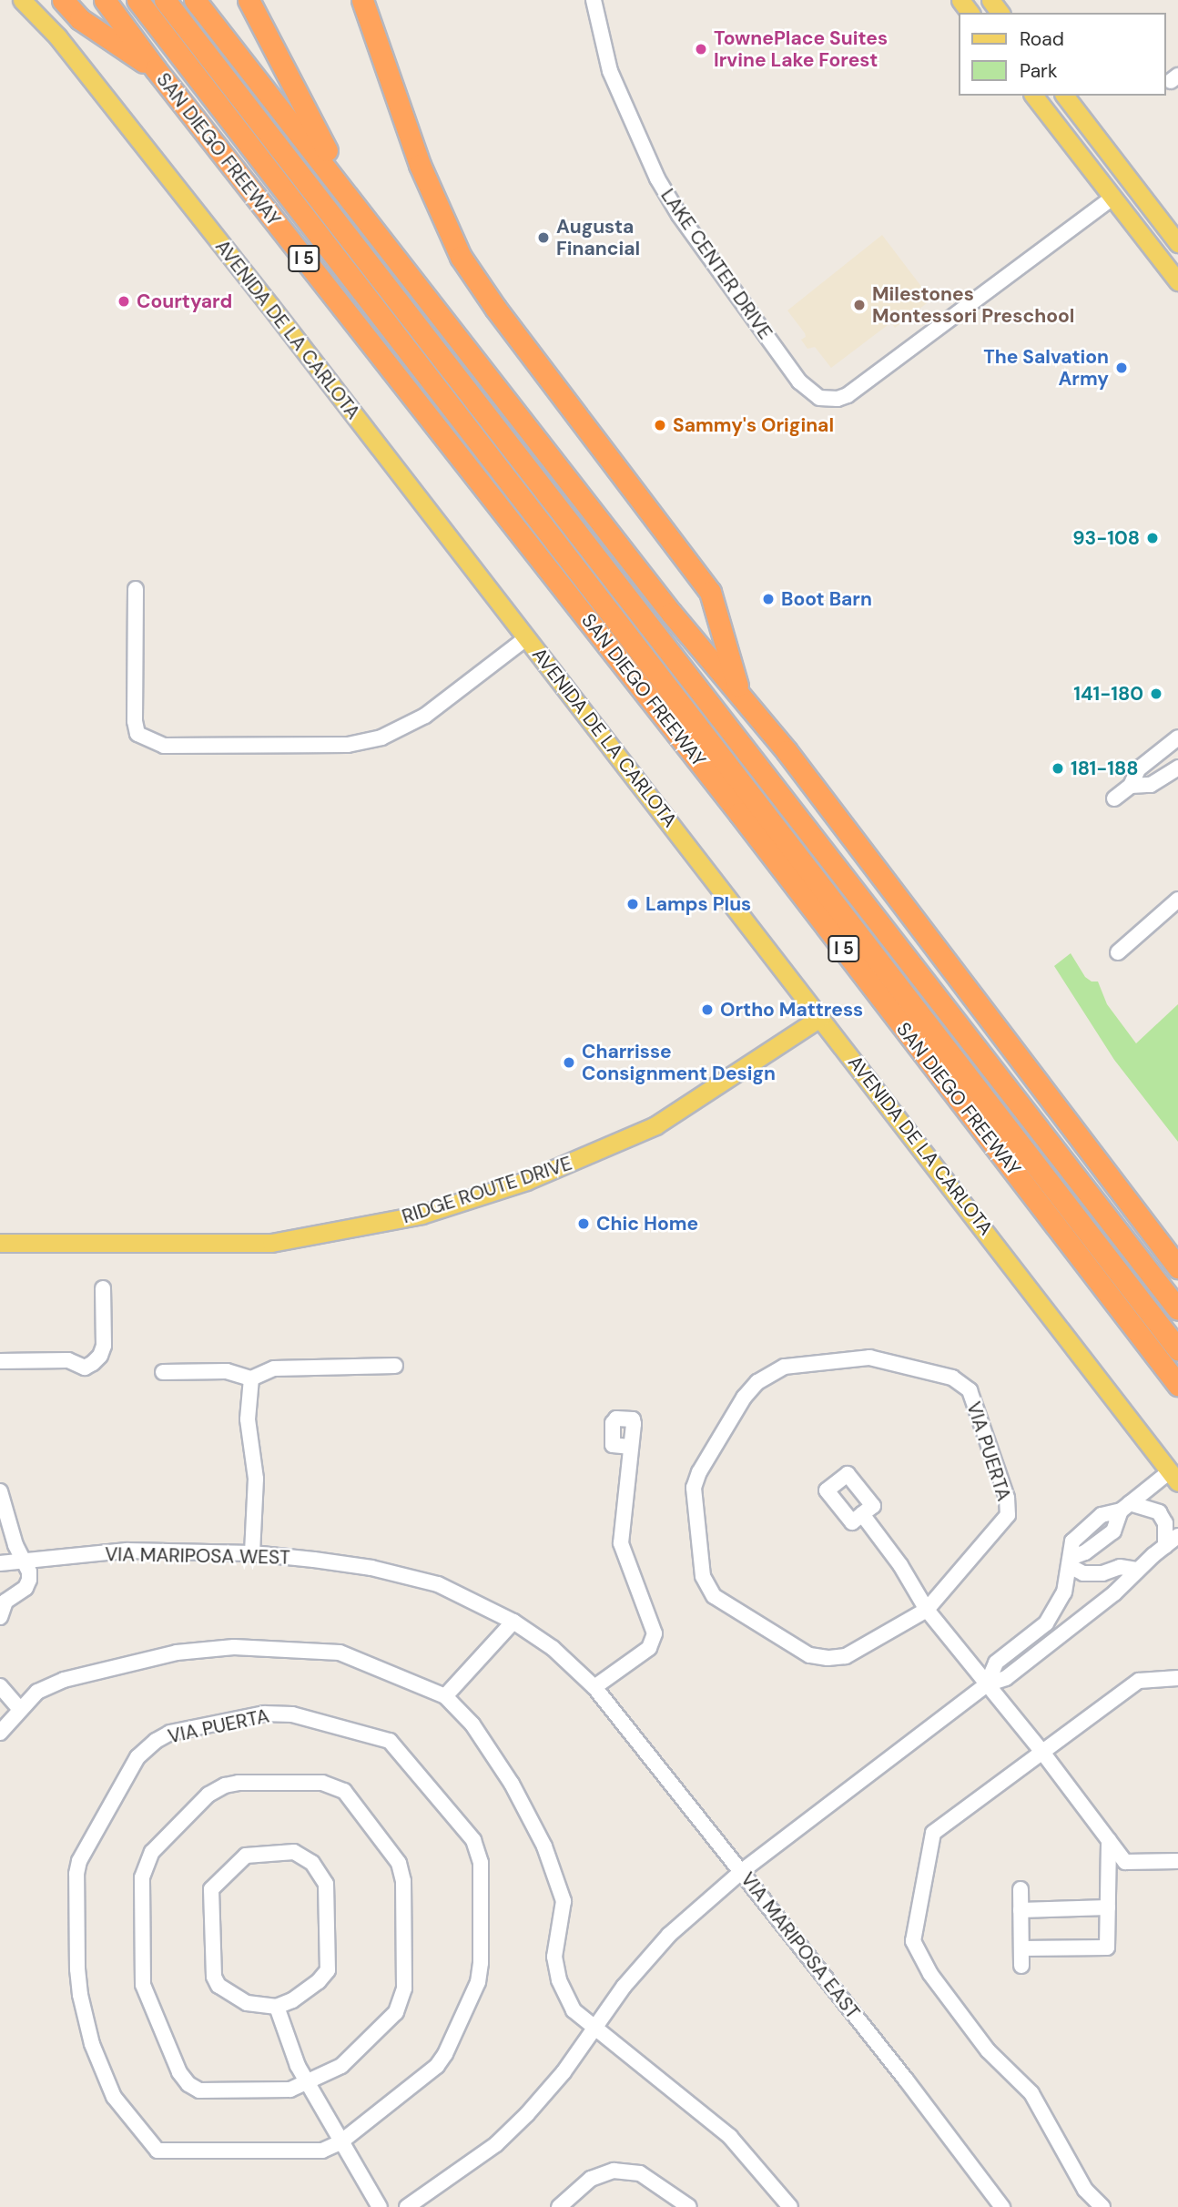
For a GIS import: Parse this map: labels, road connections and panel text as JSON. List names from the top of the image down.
{
  "streets": {
    "highway": ["SAN DIEGO FREEWAY", "I 5"],
    "main road": ["AVENIDA DE LA CARLOTA", "RIDGE ROUTE DRIVE"],
    "street": [
      "LAKE CENTER DRIVE",
      "VIA PUERTA",
      "VIA MARIPOSA WEST",
      "VIA MARIPOSA EAST"
    ]
  },
  "crossings": [
    ["AVENIDA DE LA CARLOTA", "RIDGE ROUTE DRIVE"],
    ["VIA MARIPOSA WEST", "VIA MARIPOSA EAST"]
  ],
  "places": [
    "TownePlace Suites Irvine Lake Forest",
    "Augusta Financial",
    "Courtyard",
    "Milestones Montessori Preschool",
    "The Salvation Army",
    "Sammy's Original",
    "93-108",
    "Boot Barn",
    "141-180",
    "181-188",
    "Lamps Plus",
    "Ortho Mattress",
    "Charrisse Consignment Design",
    "Chic Home"
  ],
  "legend": ["Road", "Park"]
}
